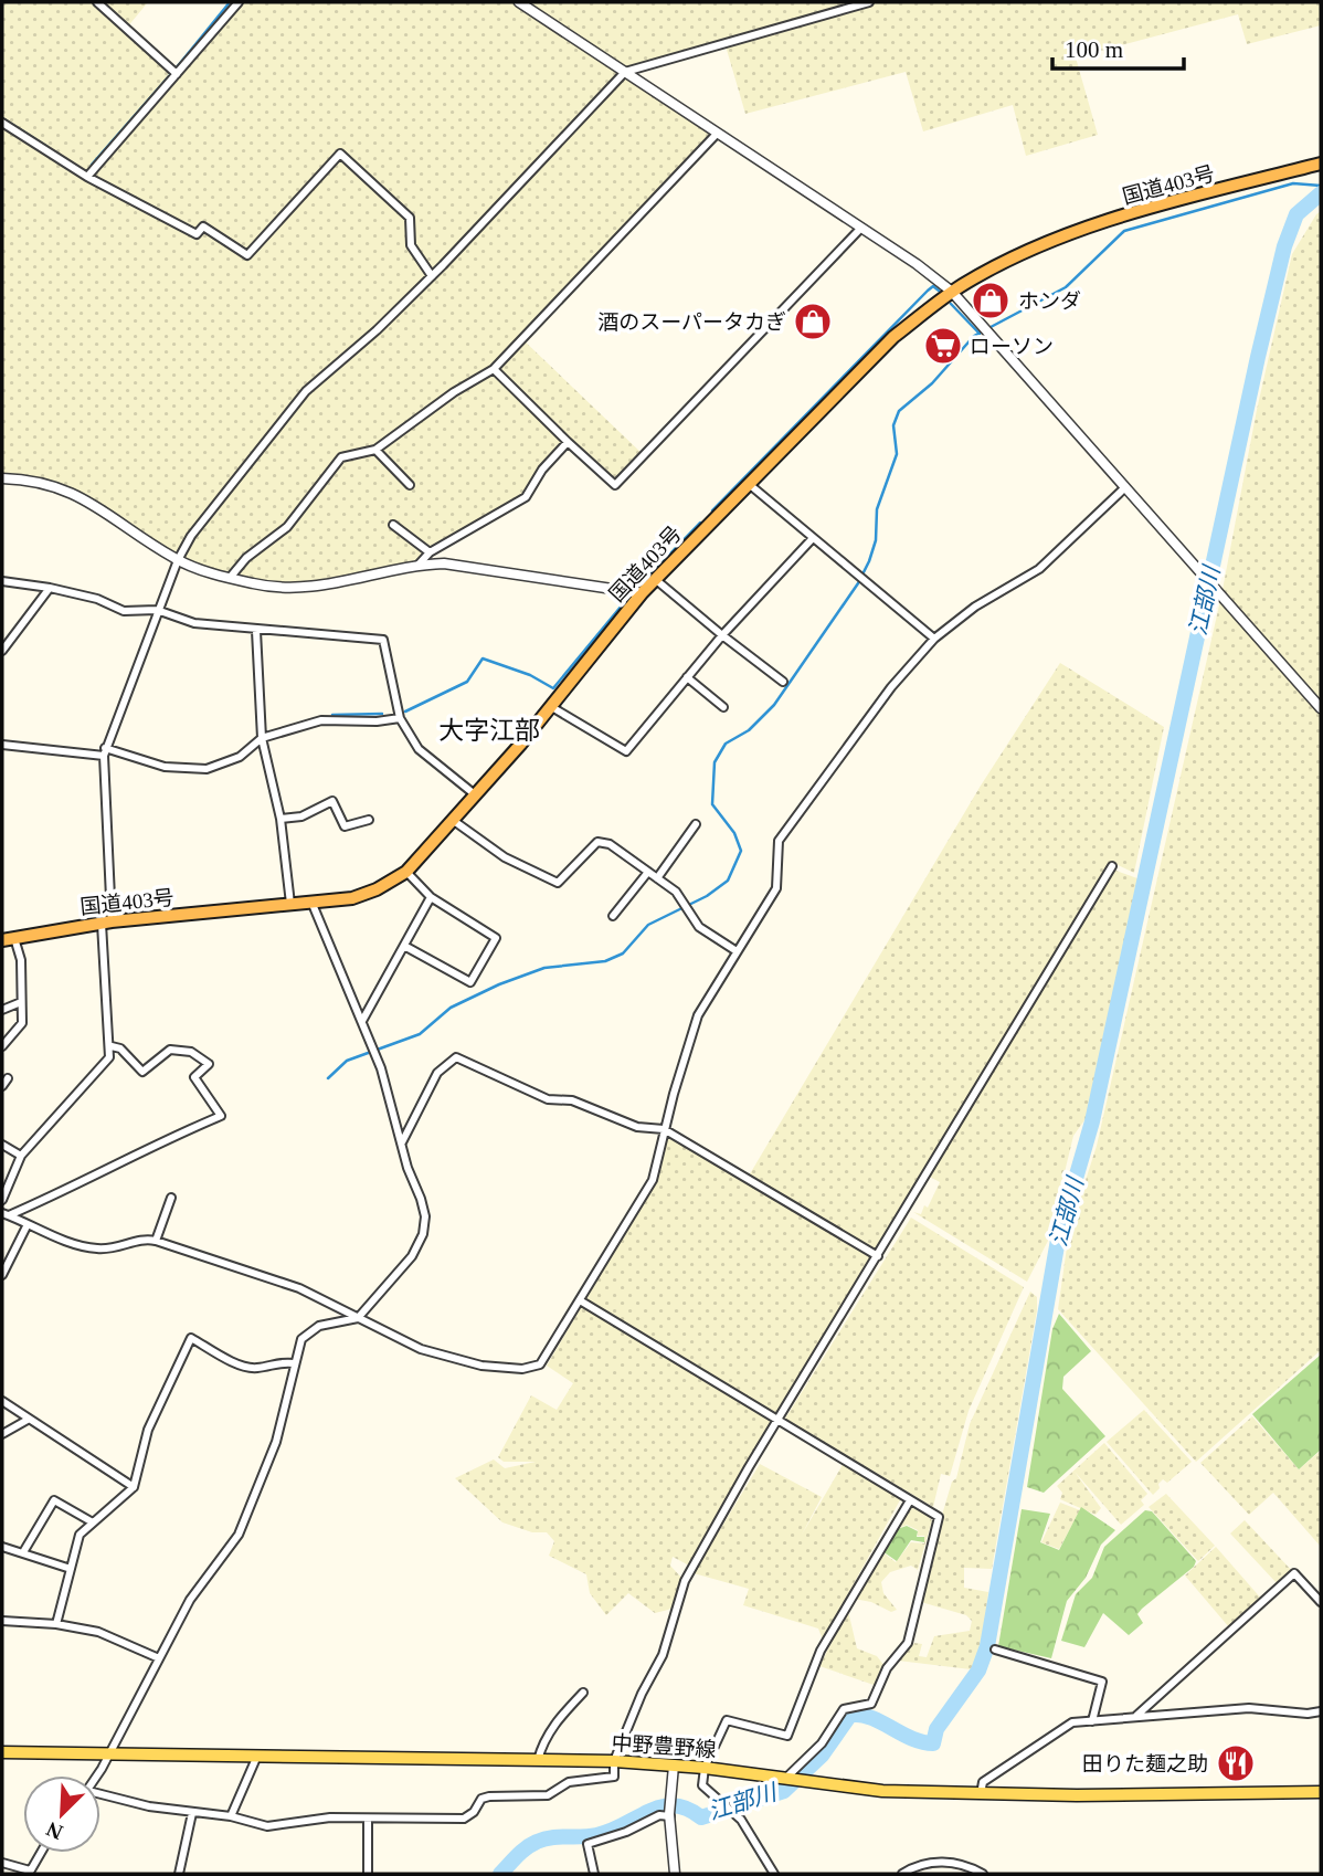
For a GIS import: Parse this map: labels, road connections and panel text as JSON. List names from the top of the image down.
{
  "streets": {
    "highway": ["国道403号"],
    "main road": ["中野豊野線"]
  },
  "districts": ["大字江部"],
  "water": ["江部川"],
  "places": {
    "shop": ["ホンダ", "酒のスーパータカぎ"],
    "supermarket": ["ローソン"],
    "restaurant": ["田りた麺之助"]
  },
  "scale_bar": "100 m",
  "north": "bottom left"
}
